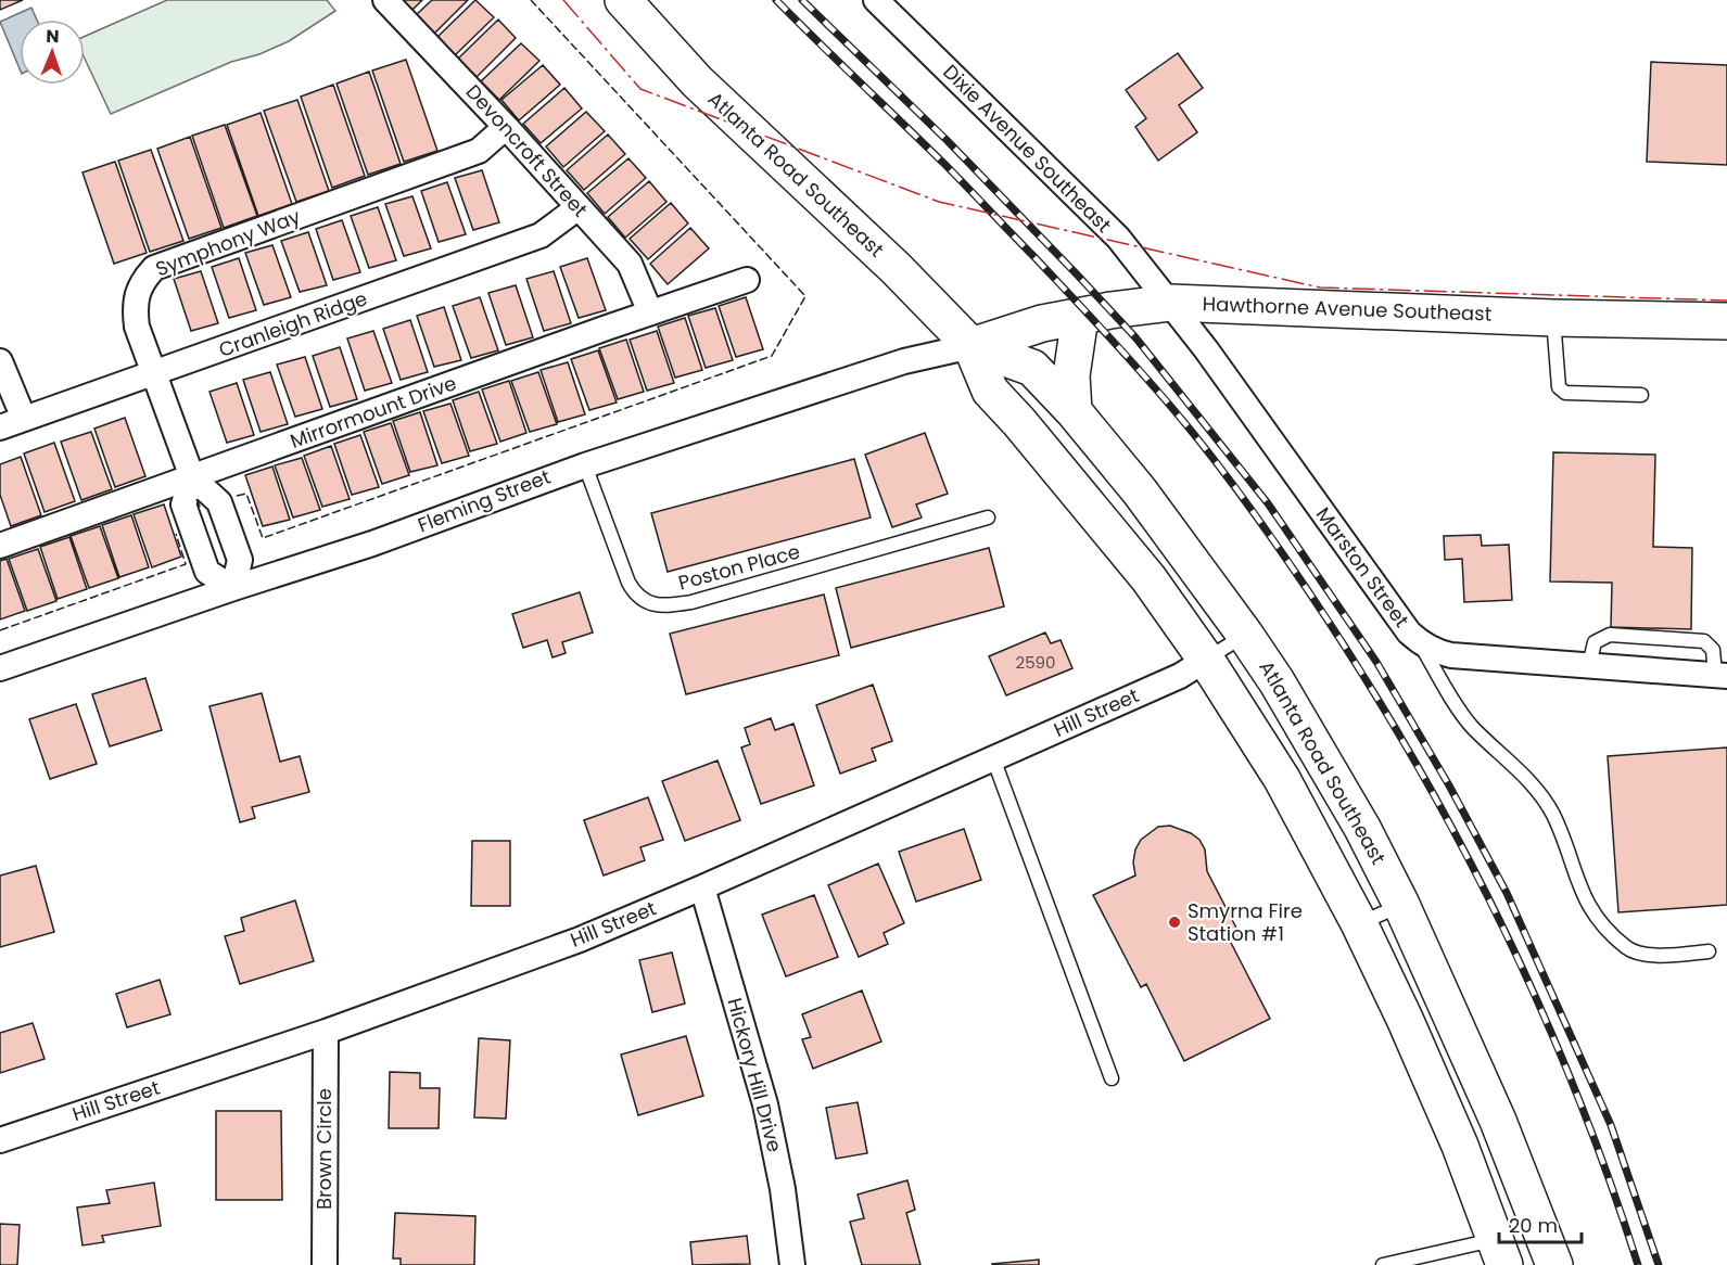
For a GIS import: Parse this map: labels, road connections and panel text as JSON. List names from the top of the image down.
{
  "streets": {
    "main road": ["Atlanta Road Southeast", "Hawthorne Avenue Southeast"],
    "street": [
      "Dixie Avenue Southeast",
      "Devoncroft Street",
      "Symphony Way",
      "Cranleigh Ridge",
      "Mirrormount Drive",
      "Fleming Street",
      "Marston Street",
      "Hill Street",
      "Hickory Hill Drive",
      "Brown Circle"
    ],
    "lane": ["Poston Place"]
  },
  "crossings": [
    ["Dixie Avenue Southeast", "Hawthorne Avenue Southeast"],
    ["Dixie Avenue Southeast", "Marston Street"],
    ["Devoncroft Street", "Symphony Way"],
    ["Devoncroft Street", "Cranleigh Ridge"],
    ["Devoncroft Street", "Mirrormount Drive"],
    ["Atlanta Road Southeast", "Hawthorne Avenue Southeast"],
    ["Atlanta Road Southeast", "Fleming Street"],
    ["Atlanta Road Southeast", "Hill Street"],
    ["Symphony Way", "Cranleigh Ridge"],
    ["Symphony Way", "Mirrormount Drive"],
    ["Symphony Way", "Fleming Street"],
    ["Hawthorne Avenue Southeast", "Fleming Street"],
    ["Hawthorne Avenue Southeast", "Marston Street"],
    ["Fleming Street", "Poston Place"],
    ["Hill Street", "Hickory Hill Drive"],
    ["Hill Street", "Brown Circle"]
  ],
  "places": ["Smyrna Fire Station #1"],
  "house_numbers": ["2590"],
  "scale_bar": "20 m",
  "north": "top"
}
